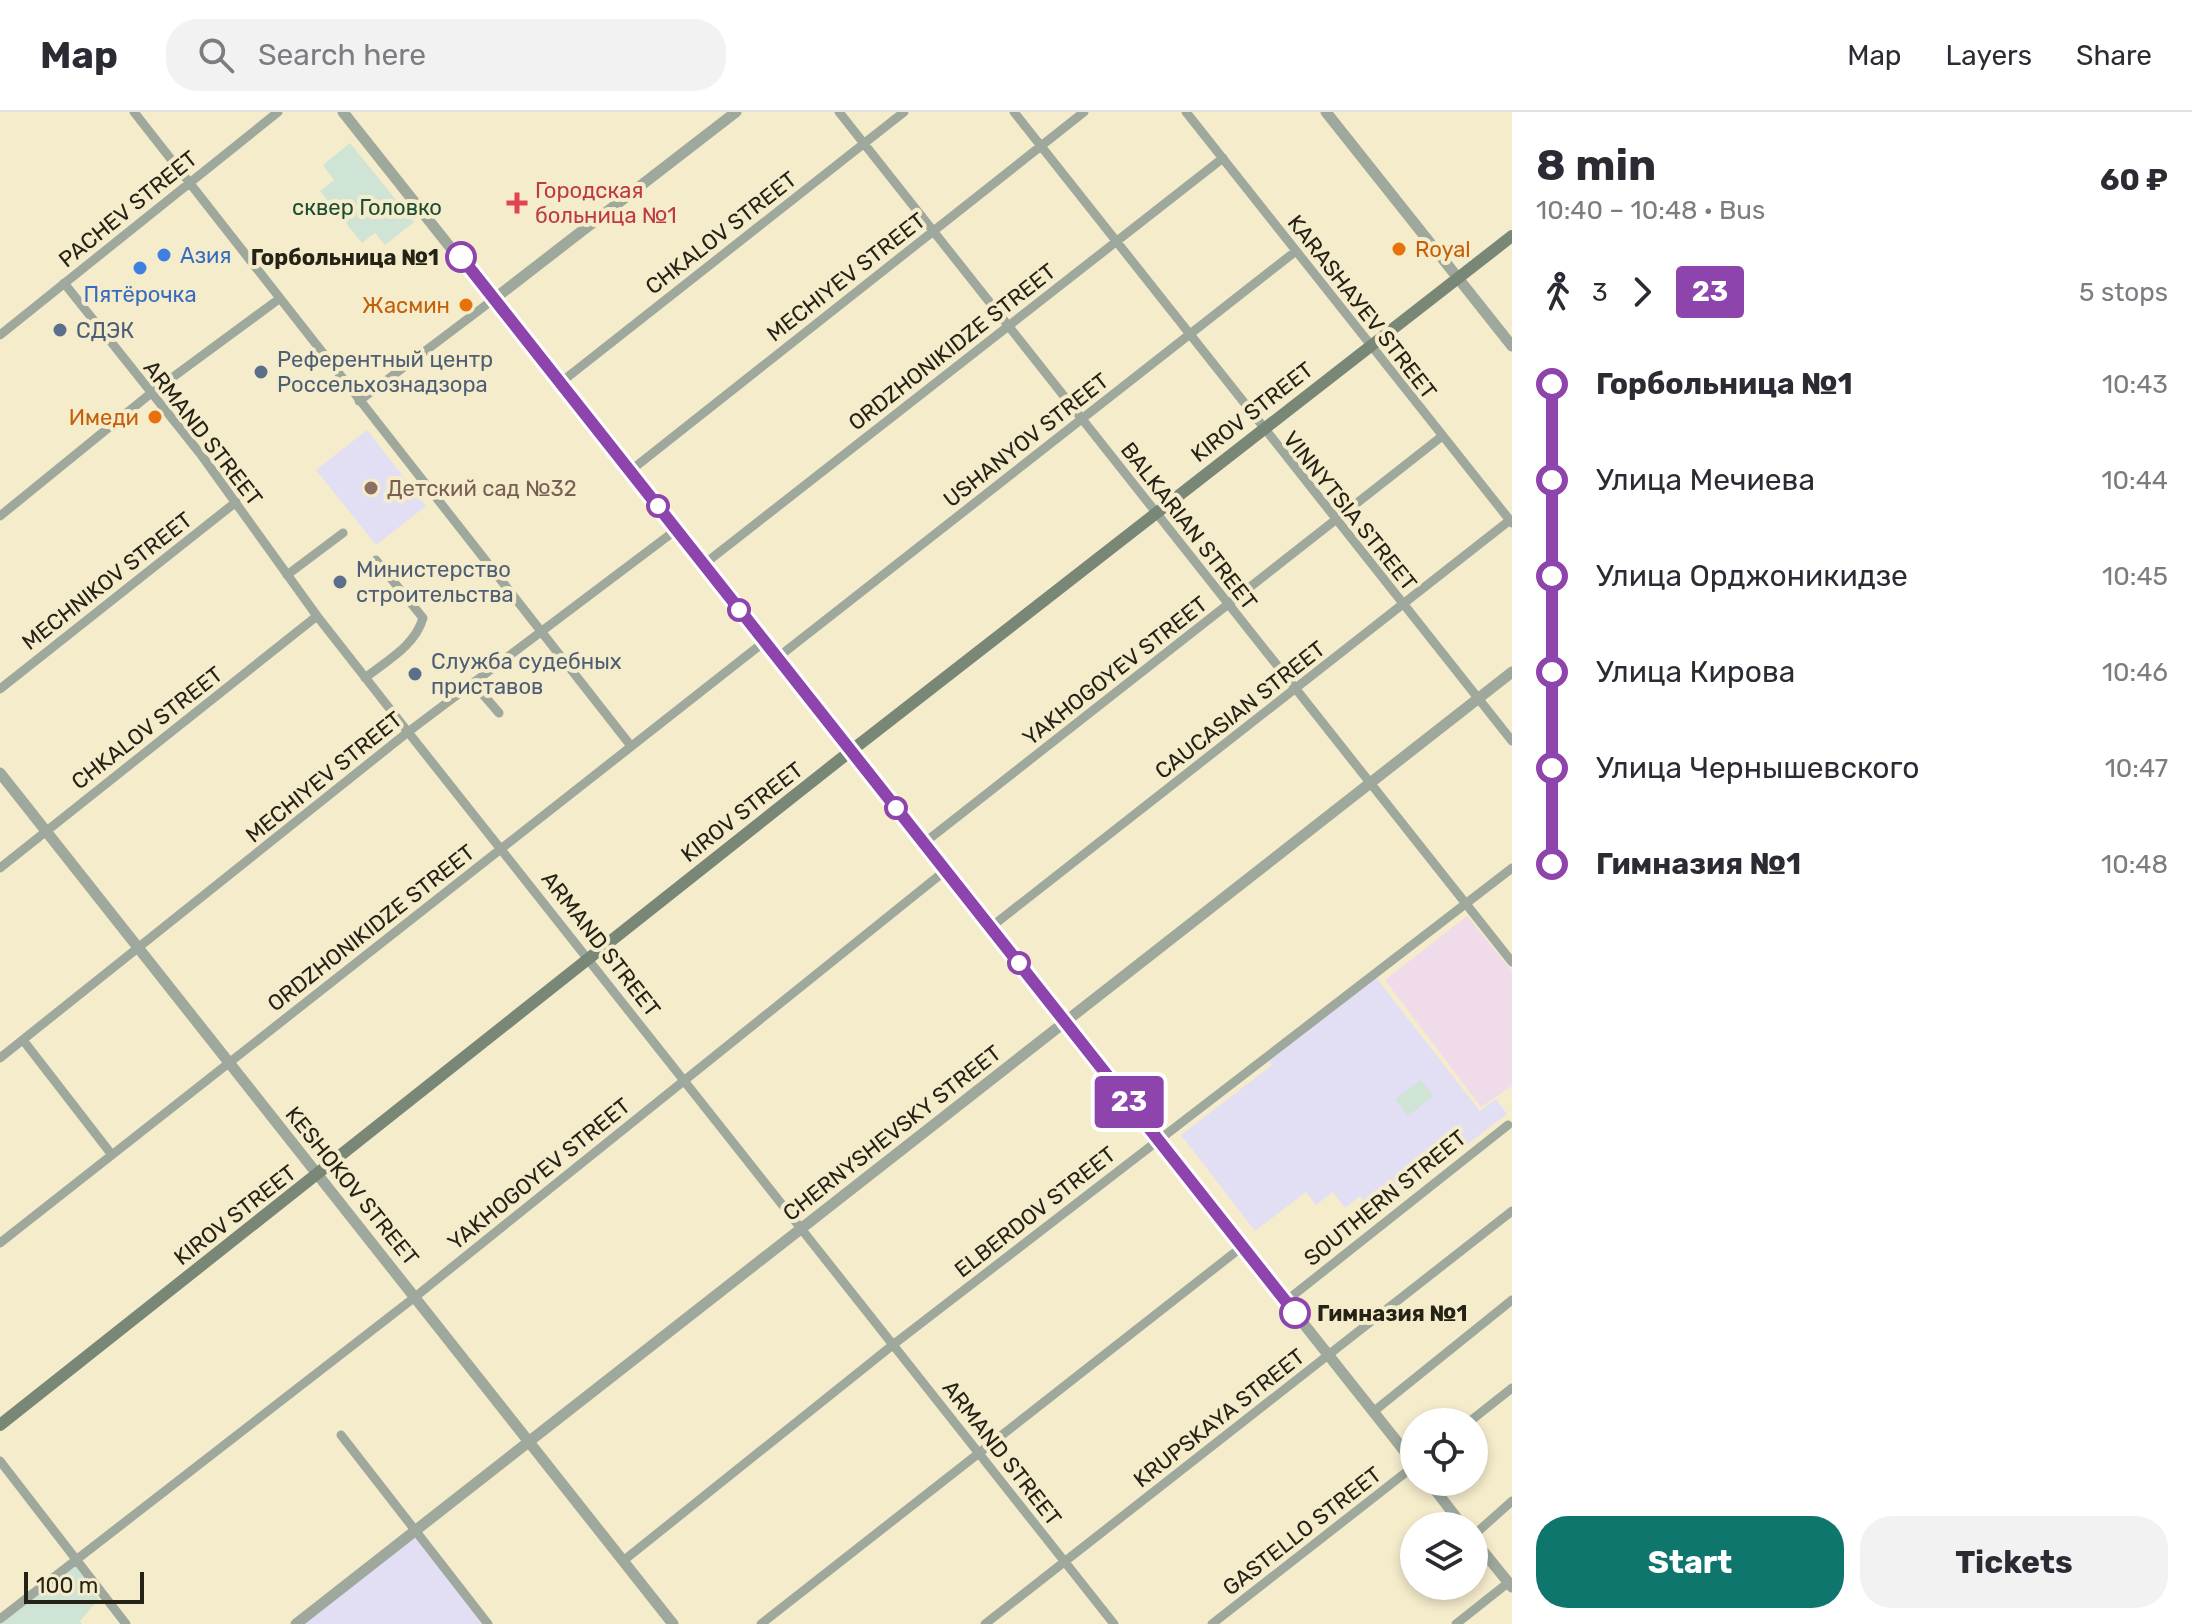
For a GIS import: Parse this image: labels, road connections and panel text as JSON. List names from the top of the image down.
{
  "streets": {
    "main road": ["KIROV STREET"],
    "street": [
      "PACHEV STREET",
      "CHKALOV STREET",
      "MECHIYEV STREET",
      "KARASHAУEV STREET",
      "ORDZHONIKIDZE STREET",
      "ARMAND STREET",
      "USHANYOV STREET",
      "VINNYTSIA STREET",
      "BALKARIAN STREET",
      "MECHNIKOV STREET",
      "YAKHOGOYEV STREET",
      "CAUCASIAN STREET",
      "CHERNYSHEVSKY STREET",
      "KESHOKOV STREET",
      "SOUTHERN STREET",
      "ELBERDOV STREET",
      "KRUPSKAYA STREET",
      "GASTELLO STREET"
    ]
  },
  "crossings": [
    ["PACHEV STREET", "ARMAND STREET"],
    ["CHKALOV STREET", "ARMAND STREET"],
    ["CHKALOV STREET", "BALKARIAN STREET"],
    ["CHKALOV STREET", "KESHOKOV STREET"],
    ["MECHIYEV STREET", "ARMAND STREET"],
    ["MECHIYEV STREET", "VINNYTSIA STREET"],
    ["MECHIYEV STREET", "BALKARIAN STREET"],
    ["MECHIYEV STREET", "KESHOKOV STREET"],
    ["KARASHAУEV STREET", "ORDZHONIKIDZE STREET"],
    ["KARASHAУEV STREET", "KIROV STREET"],
    ["KARASHAУEV STREET", "USHANYOV STREET"],
    ["KARASHAУEV STREET", "YAKHOGOYEV STREET"],
    ["KARASHAУEV STREET", "CAUCASIAN STREET"],
    ["ORDZHONIKIDZE STREET", "ARMAND STREET"],
    ["ORDZHONIKIDZE STREET", "VINNYTSIA STREET"],
    ["ORDZHONIKIDZE STREET", "BALKARIAN STREET"],
    ["ORDZHONIKIDZE STREET", "KESHOKOV STREET"],
    ["KIROV STREET", "ARMAND STREET"],
    ["KIROV STREET", "VINNYTSIA STREET"],
    ["KIROV STREET", "BALKARIAN STREET"],
    ["KIROV STREET", "KESHOKOV STREET"],
    ["ARMAND STREET", "MECHNIKOV STREET"],
    ["ARMAND STREET", "YAKHOGOYEV STREET"],
    ["ARMAND STREET", "CHERNYSHEVSKY STREET"],
    ["ARMAND STREET", "ELBERDOV STREET"],
    ["ARMAND STREET", "KRUPSKAYA STREET"],
    ["USHANYOV STREET", "VINNYTSIA STREET"],
    ["USHANYOV STREET", "BALKARIAN STREET"],
    ["VINNYTSIA STREET", "YAKHOGOYEV STREET"],
    ["VINNYTSIA STREET", "CAUCASIAN STREET"],
    ["VINNYTSIA STREET", "CHERNYSHEVSKY STREET"],
    ["BALKARIAN STREET", "YAKHOGOYEV STREET"],
    ["BALKARIAN STREET", "CAUCASIAN STREET"],
    ["BALKARIAN STREET", "CHERNYSHEVSKY STREET"],
    ["BALKARIAN STREET", "ELBERDOV STREET"],
    ["YAKHOGOYEV STREET", "KESHOKOV STREET"],
    ["CHERNYSHEVSKY STREET", "KESHOKOV STREET"],
    ["KESHOKOV STREET", "ELBERDOV STREET"]
  ],
  "parks": ["сквер Головко"],
  "places": {
    "health": ["Городская больница №1"],
    "other": [
      "Royal",
      "Азия",
      "Горбольница №1",
      "Пятёрочка",
      "Жасмин",
      "СДЭК",
      "Референтный центр Россельхознадзора",
      "Имеди",
      "Детский сад №32",
      "Министерство строительства",
      "Служба судебных приставов",
      "Гимназия №1"
    ]
  },
  "lines": ["bus line 23"],
  "scale_bar": "100 m",
  "page": {
    "header": "Map",
    "search": "Search here",
    "nav": ["Map", "Layers", "Share"],
    "on_map": "23",
    "heading": ["8 min", "10:40 – 10:48 · Bus", "60 ₽"],
    "legs": ["3", "23", "5 stops"],
    "list": [
      {
        "name": "Горбольница №1",
        "value": "10:43"
      },
      {
        "name": "Улица Мечиева",
        "value": "10:44"
      },
      {
        "name": "Улица Орджоникидзе",
        "value": "10:45"
      },
      {
        "name": "Улица Кирова",
        "value": "10:46"
      },
      {
        "name": "Улица Чернышевского",
        "value": "10:47"
      },
      {
        "name": "Гимназия №1",
        "value": "10:48"
      }
    ],
    "buttons": ["Start", "Tickets"],
    "scale": "100 m"
  }
}
